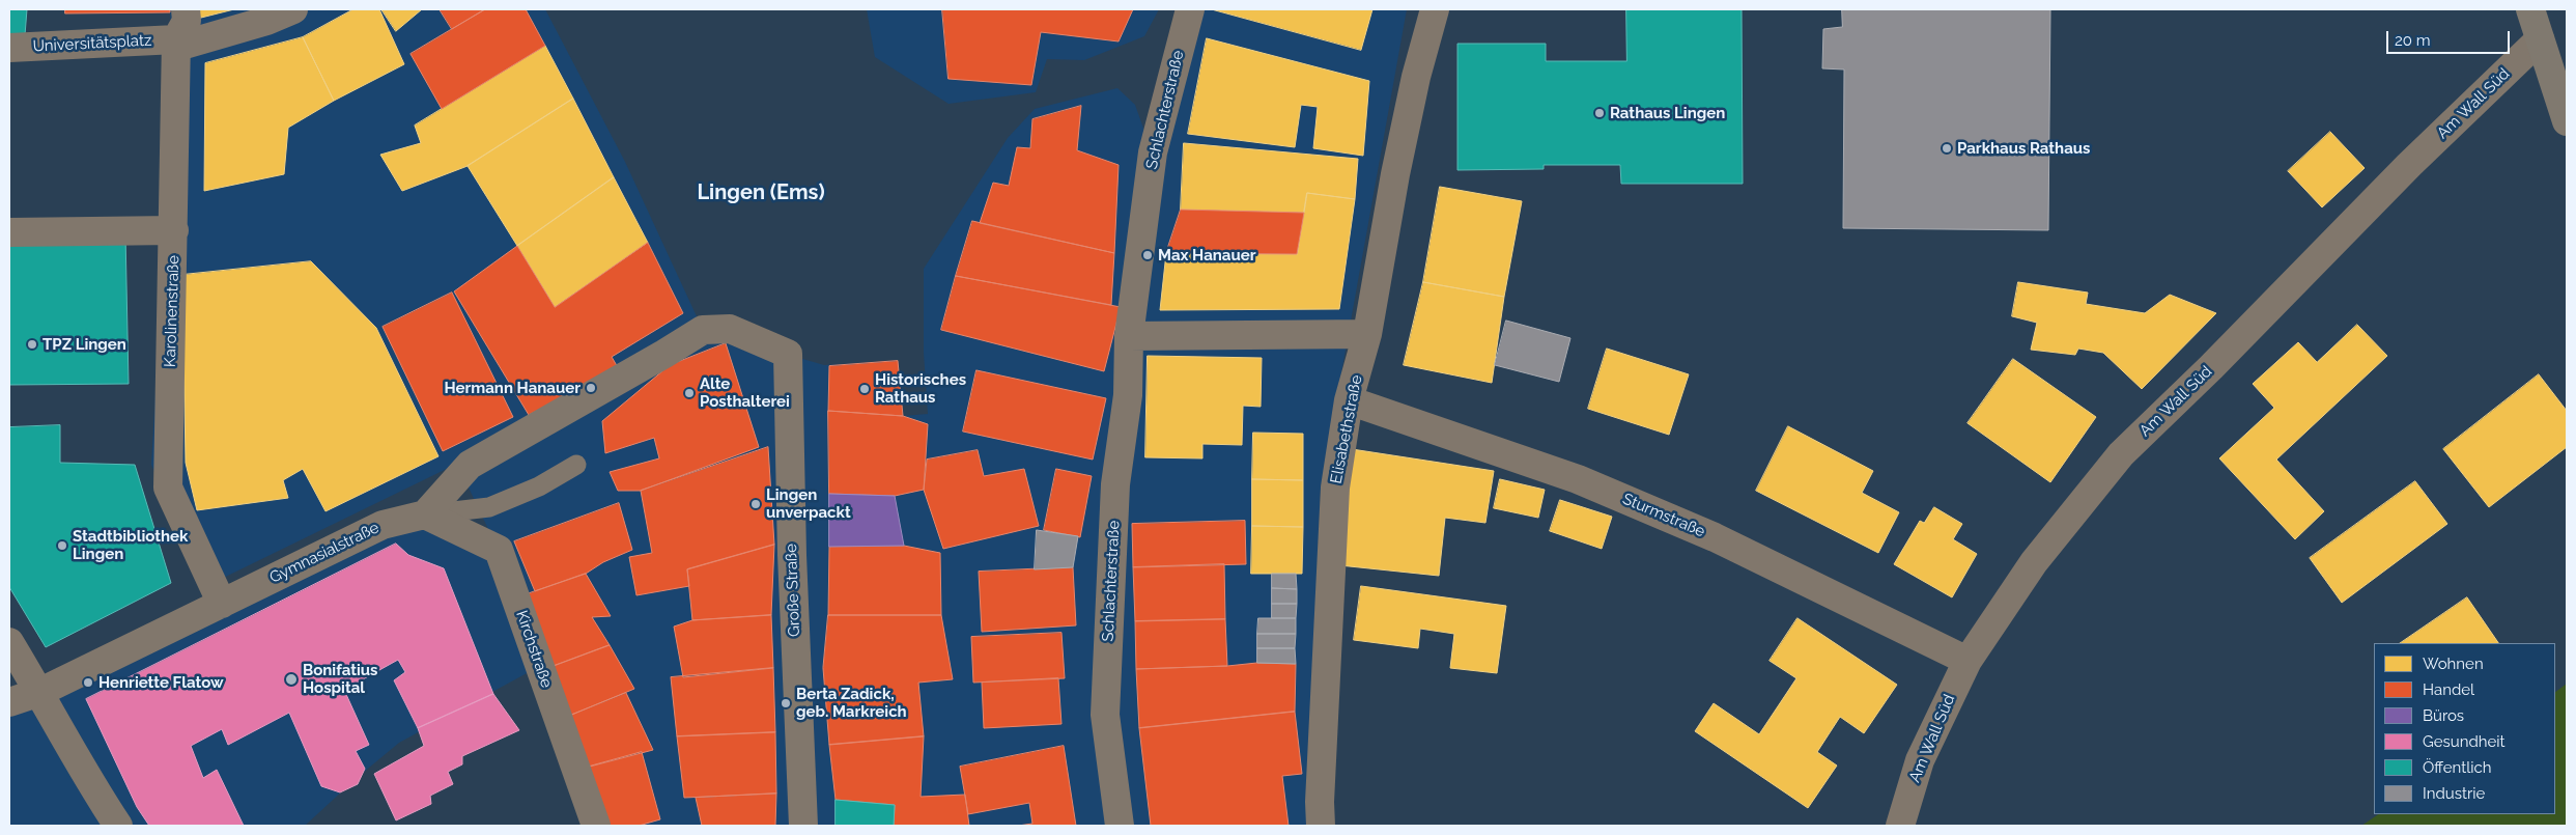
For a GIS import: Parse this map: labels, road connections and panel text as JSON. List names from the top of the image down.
{
  "streets": {
    "street": [
      "Universitätsplatz",
      "Am Wall Süd",
      "Schlachterstraße",
      "Karolinenstraße",
      "Elisabethstraße",
      "Sturmstraße",
      "Gymnasialstraße",
      "Große Straße",
      "Kirchstraße"
    ]
  },
  "crossings": [
    ["Universitätsplatz", "Karolinenstraße"],
    ["Am Wall Süd", "Sturmstraße"],
    ["Karolinenstraße", "Gymnasialstraße"],
    ["Elisabethstraße", "Sturmstraße"],
    ["Gymnasialstraße", "Große Straße"],
    ["Gymnasialstraße", "Kirchstraße"],
    ["Große Straße", "Kirchstraße"]
  ],
  "districts": ["Lingen (Ems)"],
  "places": [
    "Rathaus Lingen",
    "Parkhaus Rathaus",
    "Max Hanauer",
    "TPZ Lingen",
    "Hermann Hanauer",
    "Historisches Rathaus",
    "Alte Posthalterei",
    "Lingen unverpackt",
    "Stadtbibliothek Lingen",
    "Bonifatius Hospital",
    "Henriette Flatow",
    "Berta Zadick, geb. Markreich"
  ],
  "legend": [
    "Wohnen",
    "Handel",
    "Büros",
    "Gesundheit",
    "Öffentlich",
    "Industrie"
  ],
  "scale_bar": "20 m"
}
